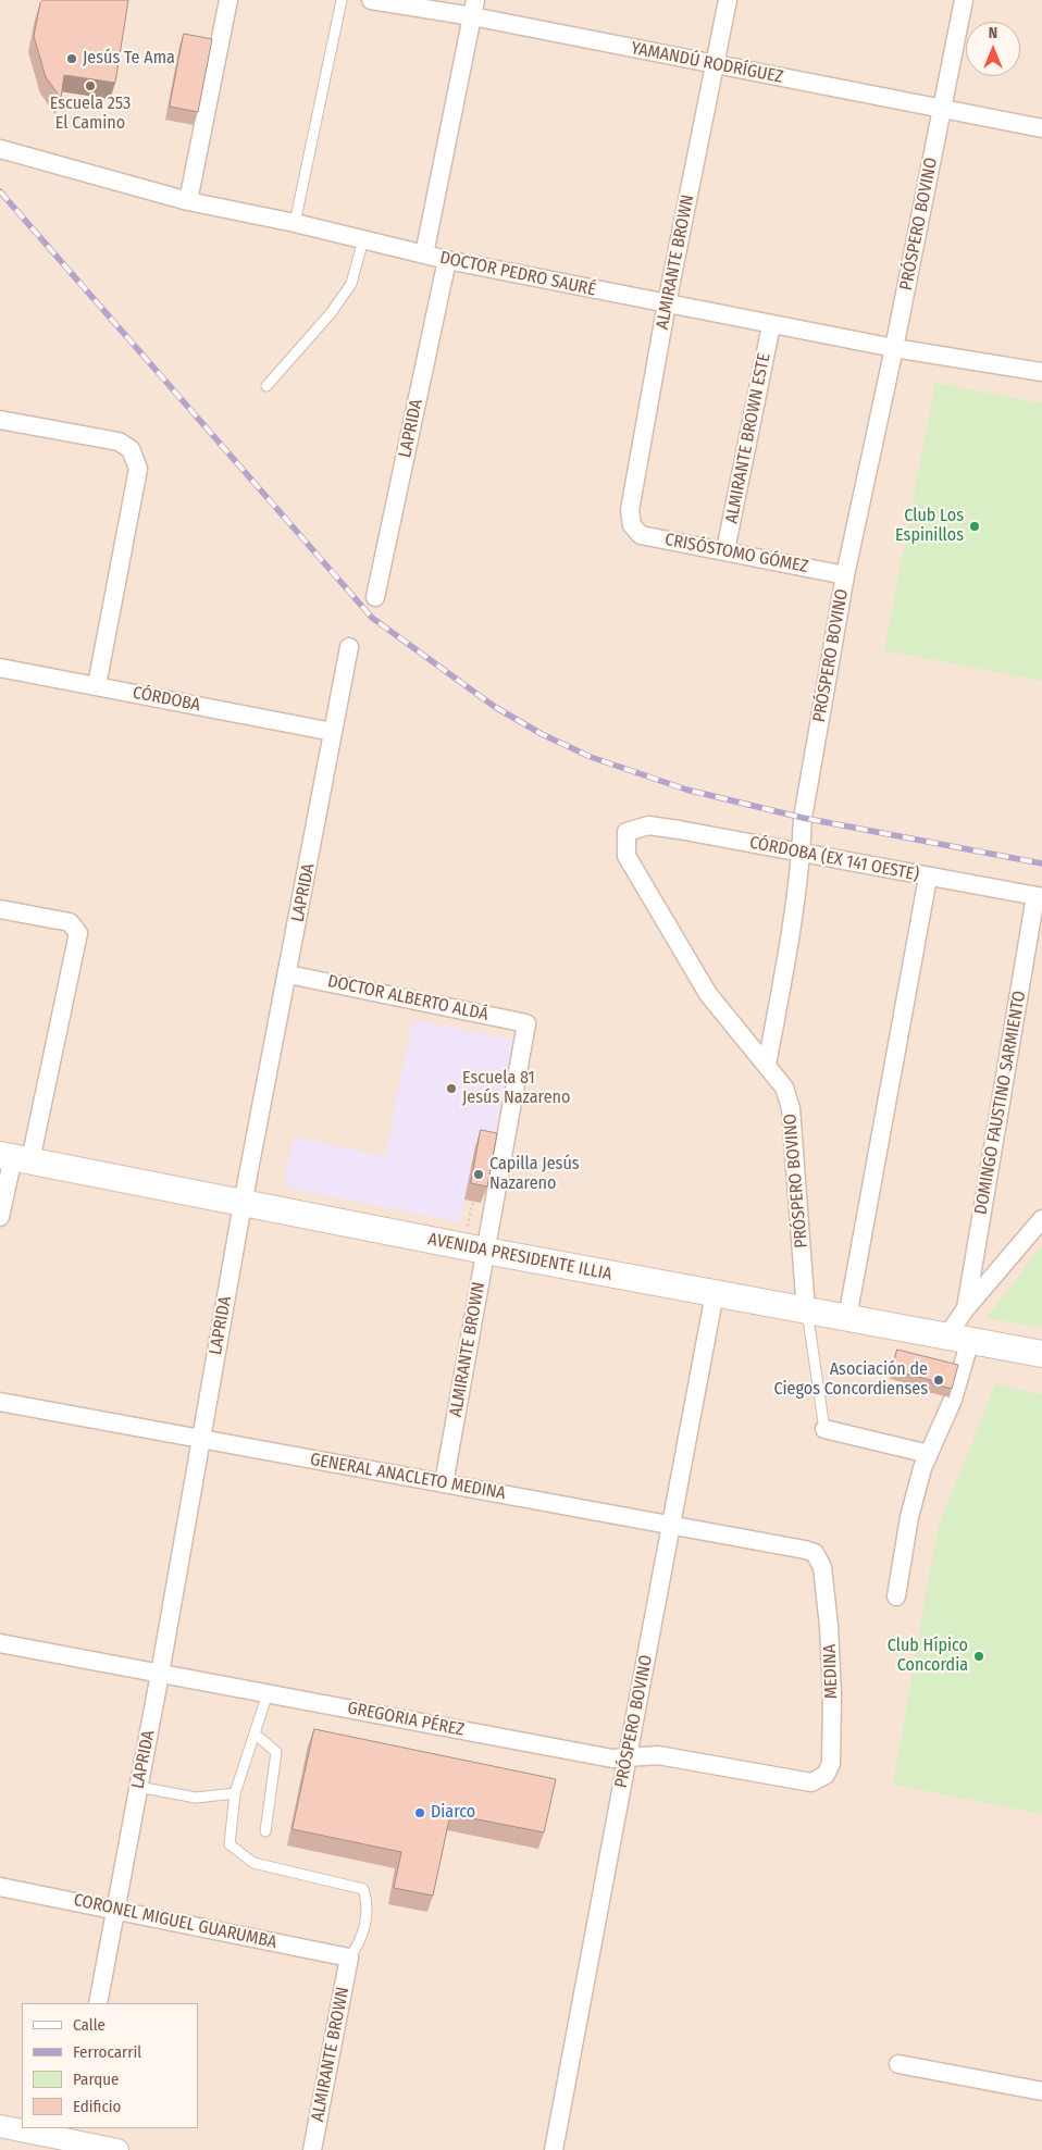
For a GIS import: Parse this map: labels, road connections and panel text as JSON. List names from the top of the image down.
{
  "streets": {
    "main road": ["AVENIDA PRESIDENTE ILLIA"],
    "street": [
      "YAMANDÚ RODRÍGUEZ",
      "PRÓSPERO BOVINO",
      "ALMIRANTE BROWN",
      "DOCTOR PEDRO SAURÉ",
      "LAPRIDA",
      "ALMIRANTE BROWN ESTE",
      "CRISÓSTOMO GÓMEZ",
      "CÓRDOBA",
      "CÓRDOBA (EX 141 OESTE)",
      "DOCTOR ALBERTO ALDÁ",
      "DOMINGO FAUSTINO SARMIENTO",
      "GENERAL ANACLETO MEDINA",
      "MEDINA",
      "GREGORIA PÉREZ",
      "CORONEL MIGUEL GUARUMBA"
    ]
  },
  "crossings": [
    ["YAMANDÚ RODRÍGUEZ", "PRÓSPERO BOVINO"],
    ["YAMANDÚ RODRÍGUEZ", "ALMIRANTE BROWN"],
    ["PRÓSPERO BOVINO", "DOCTOR PEDRO SAURÉ"],
    ["PRÓSPERO BOVINO", "CRISÓSTOMO GÓMEZ"],
    ["PRÓSPERO BOVINO", "CÓRDOBA (EX 141 OESTE)"],
    ["PRÓSPERO BOVINO", "AVENIDA PRESIDENTE ILLIA"],
    ["PRÓSPERO BOVINO", "GENERAL ANACLETO MEDINA"],
    ["PRÓSPERO BOVINO", "GREGORIA PÉREZ"],
    ["ALMIRANTE BROWN", "DOCTOR PEDRO SAURÉ"],
    ["ALMIRANTE BROWN", "CRISÓSTOMO GÓMEZ"],
    ["ALMIRANTE BROWN", "DOCTOR ALBERTO ALDÁ"],
    ["ALMIRANTE BROWN", "AVENIDA PRESIDENTE ILLIA"],
    ["ALMIRANTE BROWN", "GENERAL ANACLETO MEDINA"],
    ["ALMIRANTE BROWN", "CORONEL MIGUEL GUARUMBA"],
    ["DOCTOR PEDRO SAURÉ", "LAPRIDA"],
    ["DOCTOR PEDRO SAURÉ", "ALMIRANTE BROWN ESTE"],
    ["LAPRIDA", "CÓRDOBA"],
    ["LAPRIDA", "DOCTOR ALBERTO ALDÁ"],
    ["LAPRIDA", "AVENIDA PRESIDENTE ILLIA"],
    ["LAPRIDA", "GENERAL ANACLETO MEDINA"],
    ["LAPRIDA", "GREGORIA PÉREZ"],
    ["LAPRIDA", "CORONEL MIGUEL GUARUMBA"],
    ["ALMIRANTE BROWN ESTE", "CRISÓSTOMO GÓMEZ"],
    ["CÓRDOBA (EX 141 OESTE)", "DOMINGO FAUSTINO SARMIENTO"],
    ["GENERAL ANACLETO MEDINA", "MEDINA"],
    ["MEDINA", "GREGORIA PÉREZ"]
  ],
  "places": [
    "Jesús Te Ama",
    "Escuela 253 El Camino",
    "Club Los Espinillos",
    "Escuela 81 Jesús Nazareno",
    "Capilla Jesús Nazareno",
    "Asociación de Ciegos Concordienses",
    "Club Hípico Concordia",
    "Diarco"
  ],
  "legend": [
    "Calle",
    "Ferrocarril",
    "Parque",
    "Edificio"
  ],
  "north": "top"
}
